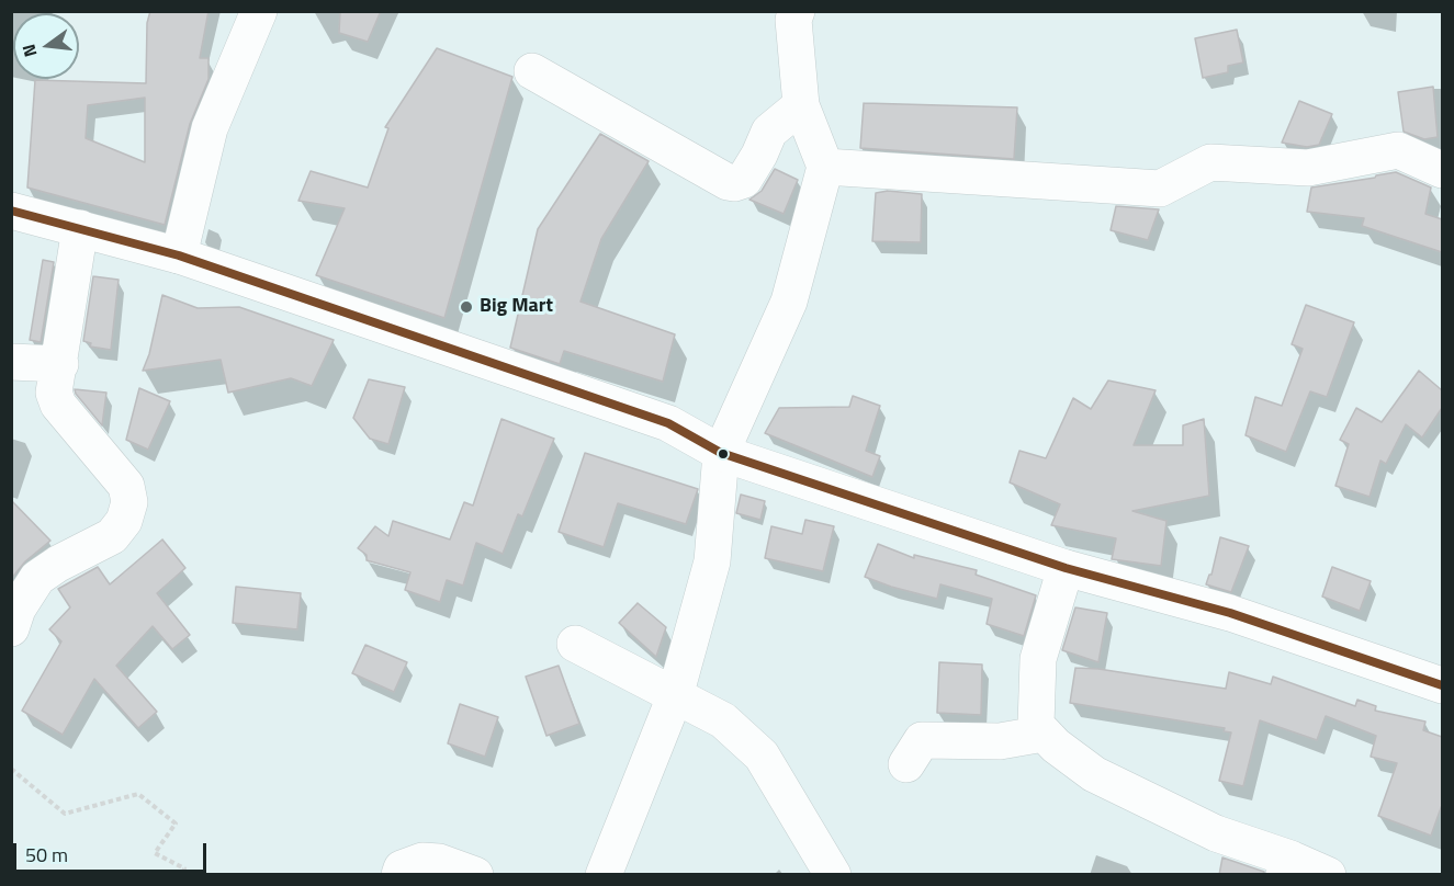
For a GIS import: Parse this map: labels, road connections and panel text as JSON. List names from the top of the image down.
{
  "places": ["Big Mart"],
  "scale_bar": "50 m",
  "north": "left"
}
